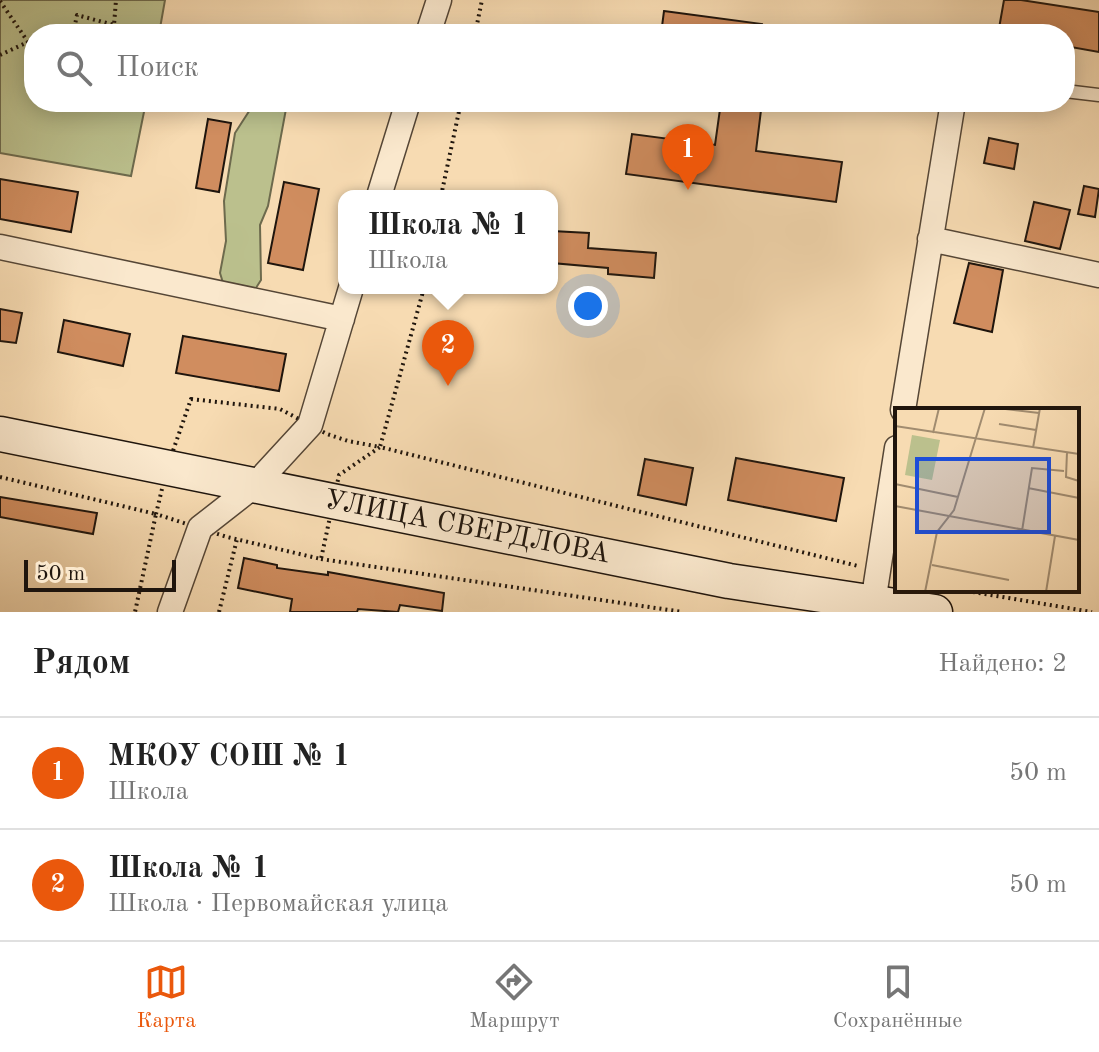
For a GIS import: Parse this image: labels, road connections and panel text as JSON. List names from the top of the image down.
{
  "streets": {
    "street": ["УЛИЦА СВЕРДЛОВА"]
  },
  "scale_bar": "50 m",
  "page": {
    "search": "Поиск",
    "pins": ["1", "2"],
    "popup": ["Школа № 1", "Школа"],
    "scale": "50 m",
    "heading": ["Рядом", "Найдено: 2"],
    "list": [
      {
        "mark": "1",
        "name": "МКОУ СОШ № 1",
        "note": "Школа",
        "value": "50 m"
      },
      {
        "mark": "2",
        "name": "Школа № 1",
        "note": "Школа · Первомайская улица",
        "value": "50 m"
      }
    ],
    "nav": ["Карта", "Маршрут", "Сохранённые"]
  }
}
